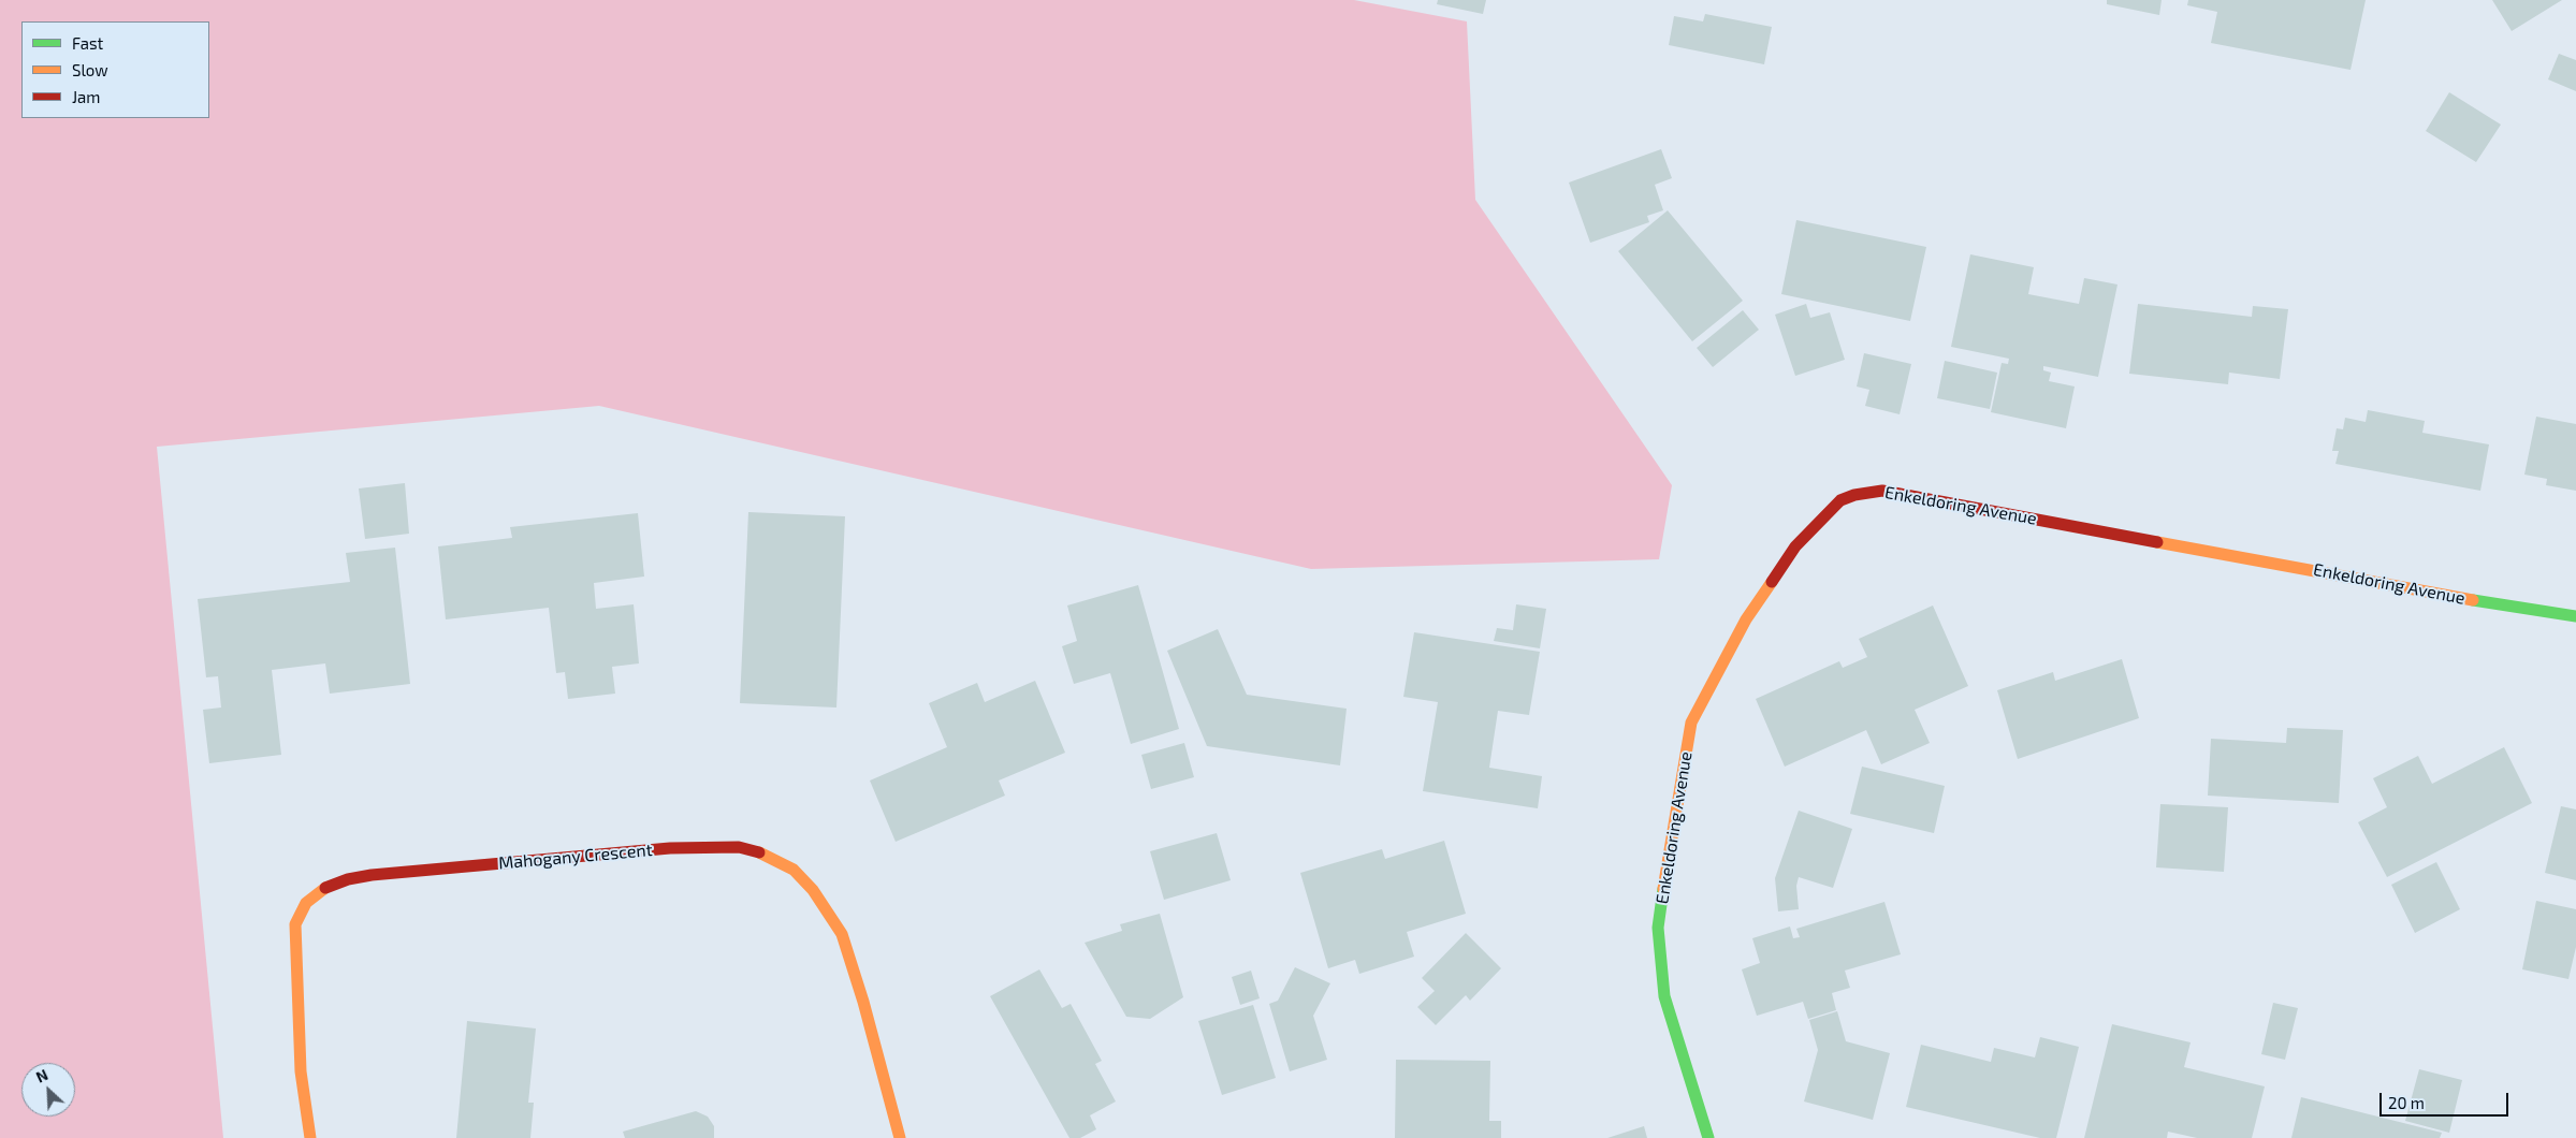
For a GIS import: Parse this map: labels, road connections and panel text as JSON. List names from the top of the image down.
{
  "streets": {
    "street": ["Enkeldoring Avenue", "Mahogany Crescent"]
  },
  "legend": ["Fast", "Slow", "Jam"],
  "scale_bar": "20 m",
  "north": "top left"
}
